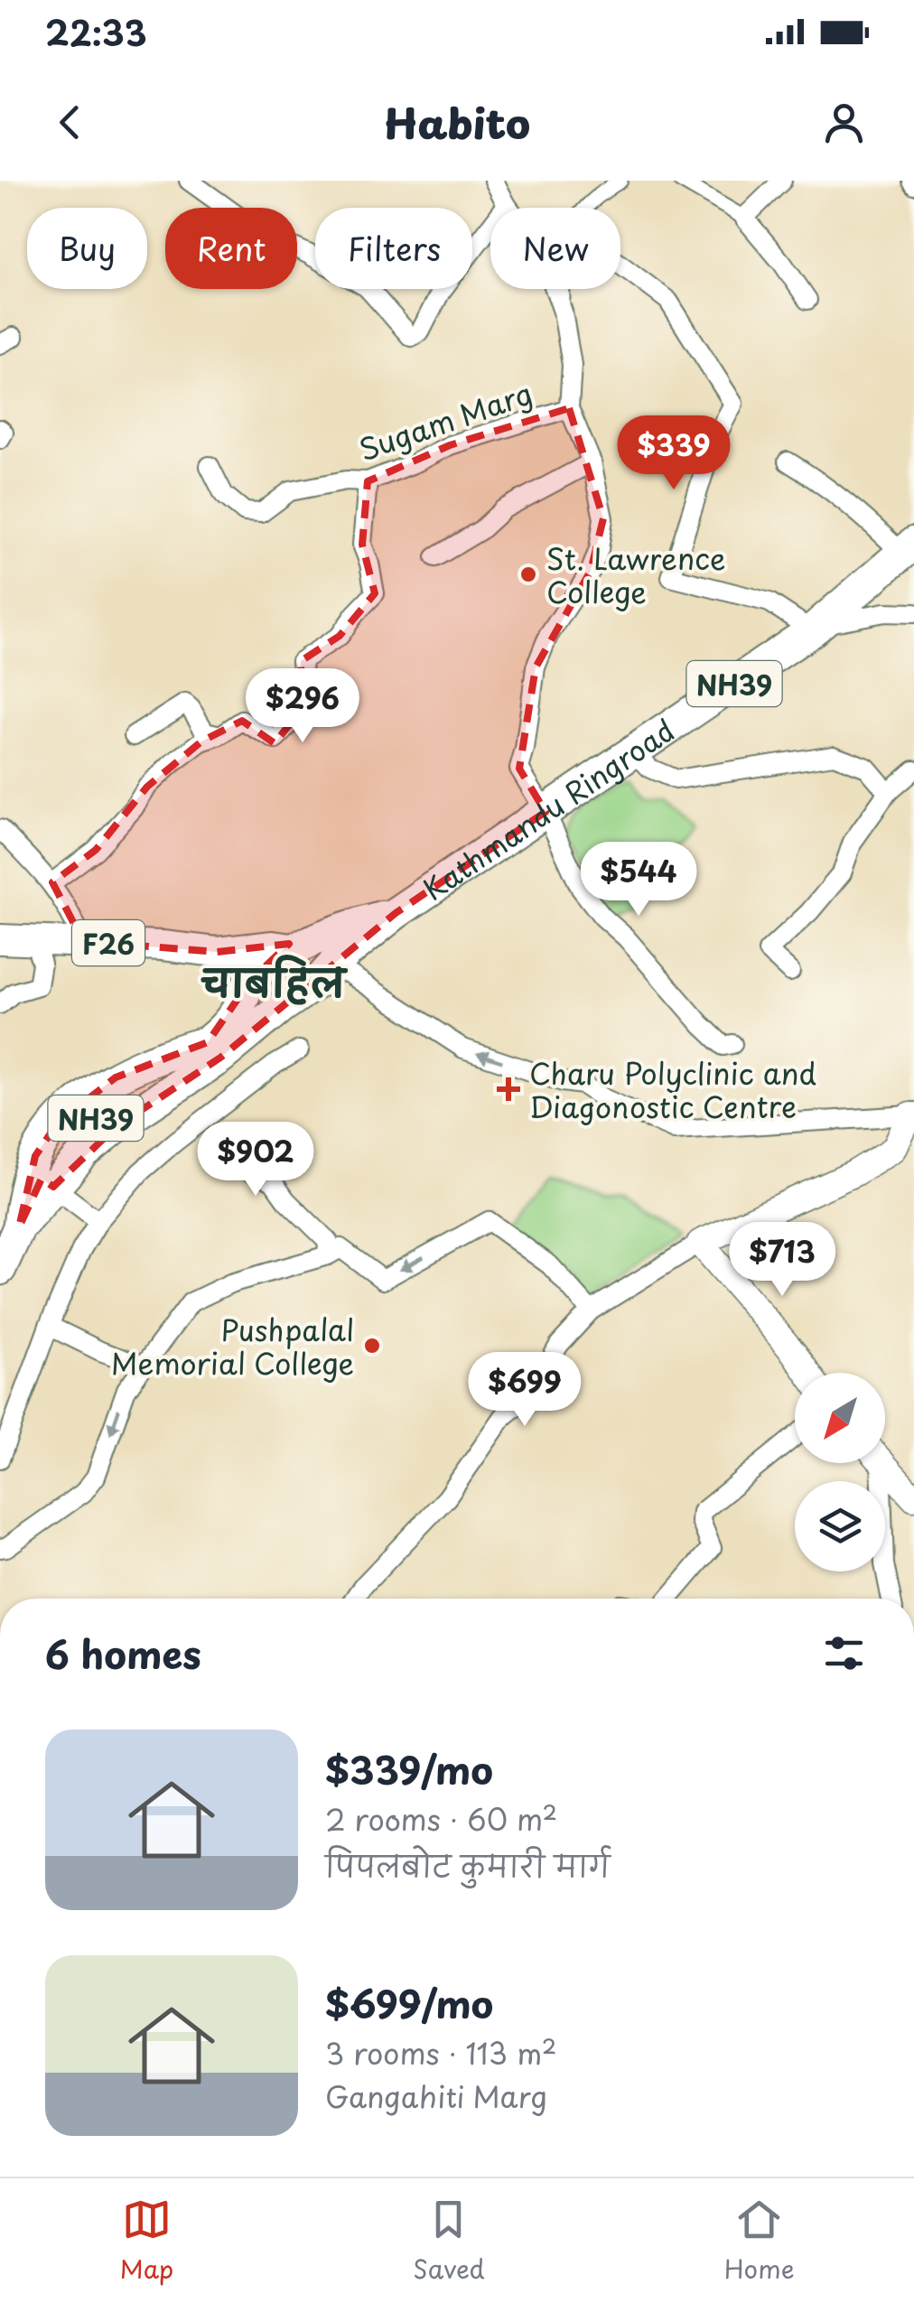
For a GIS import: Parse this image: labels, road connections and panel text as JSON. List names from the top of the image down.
{
  "streets": {
    "highway": ["NH39", "Kathmandu Ringroad"],
    "main road": ["F26"],
    "street": ["Sugam Marg"]
  },
  "districts": ["चाबहिल"],
  "places": {
    "other": ["St. Lawrence College", "Pushpalal Memorial College"],
    "health": ["Charu Polyclinic and Diagonostic Centre"]
  },
  "north": "bottom left",
  "page": {
    "status": "22:33",
    "header": "Habito",
    "chip": [
      "Buy",
      "Rent",
      "Filters",
      "New"
    ],
    "price": [
      "$339",
      "$296",
      "$544",
      "$902",
      "$713",
      "$699"
    ],
    "heading": "6 homes",
    "list": [
      {
        "name": "$339/mo",
        "note": "2 rooms · 60 m² · पिपलबोट कुमारी मार्ग"
      },
      {
        "name": "$699/mo",
        "note": "3 rooms · 113 m² · Gangahiti Marg"
      }
    ],
    "tabs": ["Map", "Saved", "Home"]
  }
}
